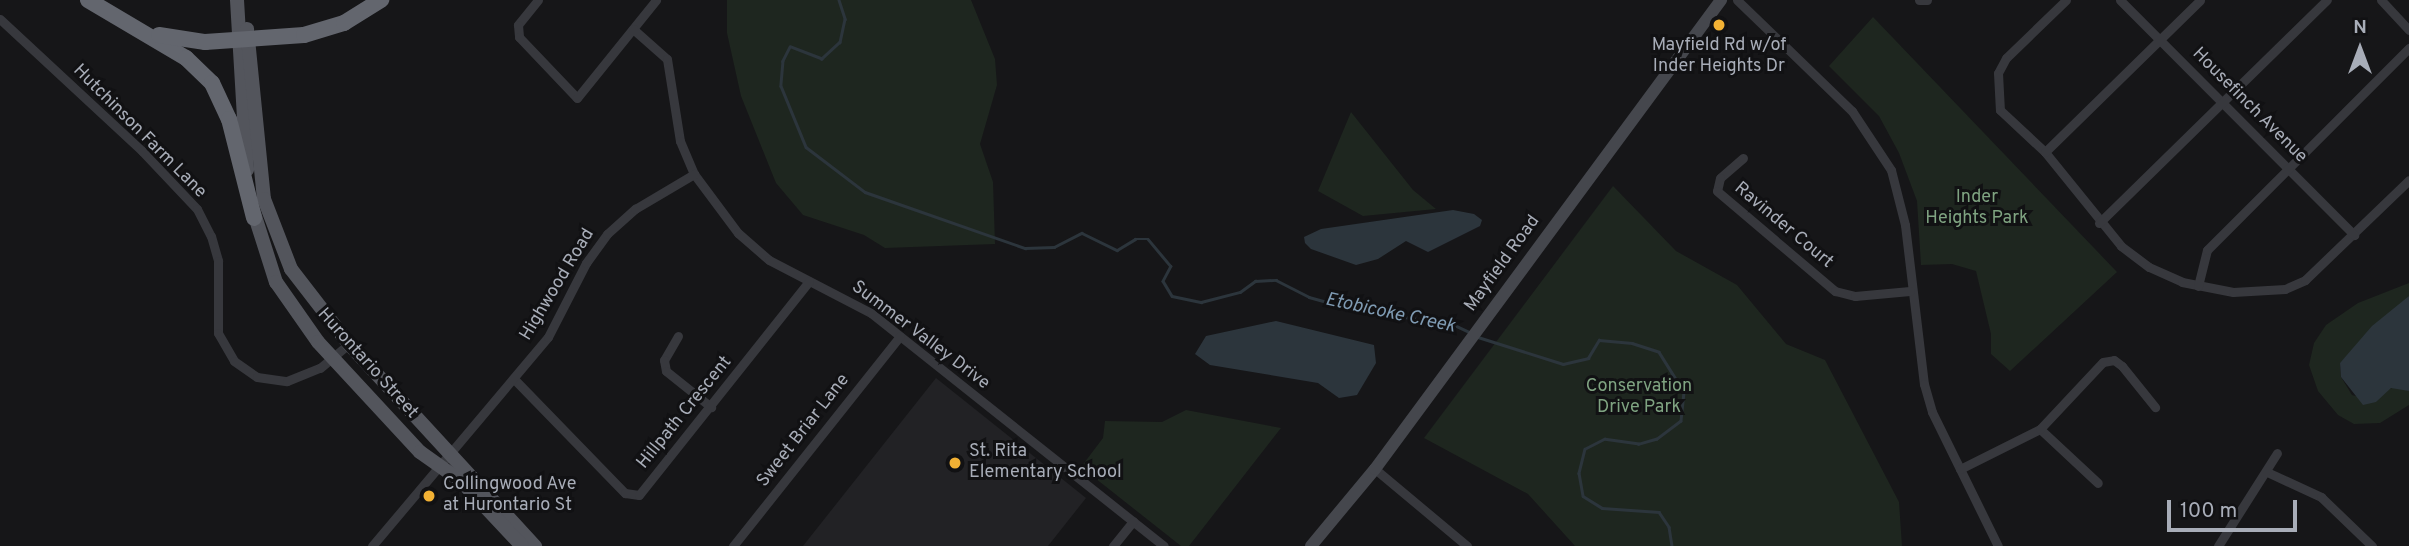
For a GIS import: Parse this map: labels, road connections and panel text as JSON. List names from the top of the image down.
{
  "streets": {
    "main road": ["Mayfield Road", "Hurontario Street"],
    "street": [
      "Housefinch Avenue",
      "Hutchinson Farm Lane",
      "Ravinder Court",
      "Highwood Road",
      "Summer Valley Drive",
      "Hillpath Crescent",
      "Sweet Briar Lane"
    ]
  },
  "crossings": [
    ["Hutchinson Farm Lane", "Hurontario Street"],
    ["Highwood Road", "Summer Valley Drive"],
    ["Highwood Road", "Hurontario Street"],
    ["Highwood Road", "Hillpath Crescent"],
    ["Summer Valley Drive", "Hillpath Crescent"],
    ["Summer Valley Drive", "Sweet Briar Lane"]
  ],
  "water": ["Etobicoke Creek"],
  "parks": ["Inder Heights Park", "Conservation Drive Park"],
  "places": ["Mayfield Rd w/of Inder Heights Dr", "St. Rita Elementary School", "Collingwood Ave at Hurontario St"],
  "scale_bar": "100 m",
  "north": "top"
}
